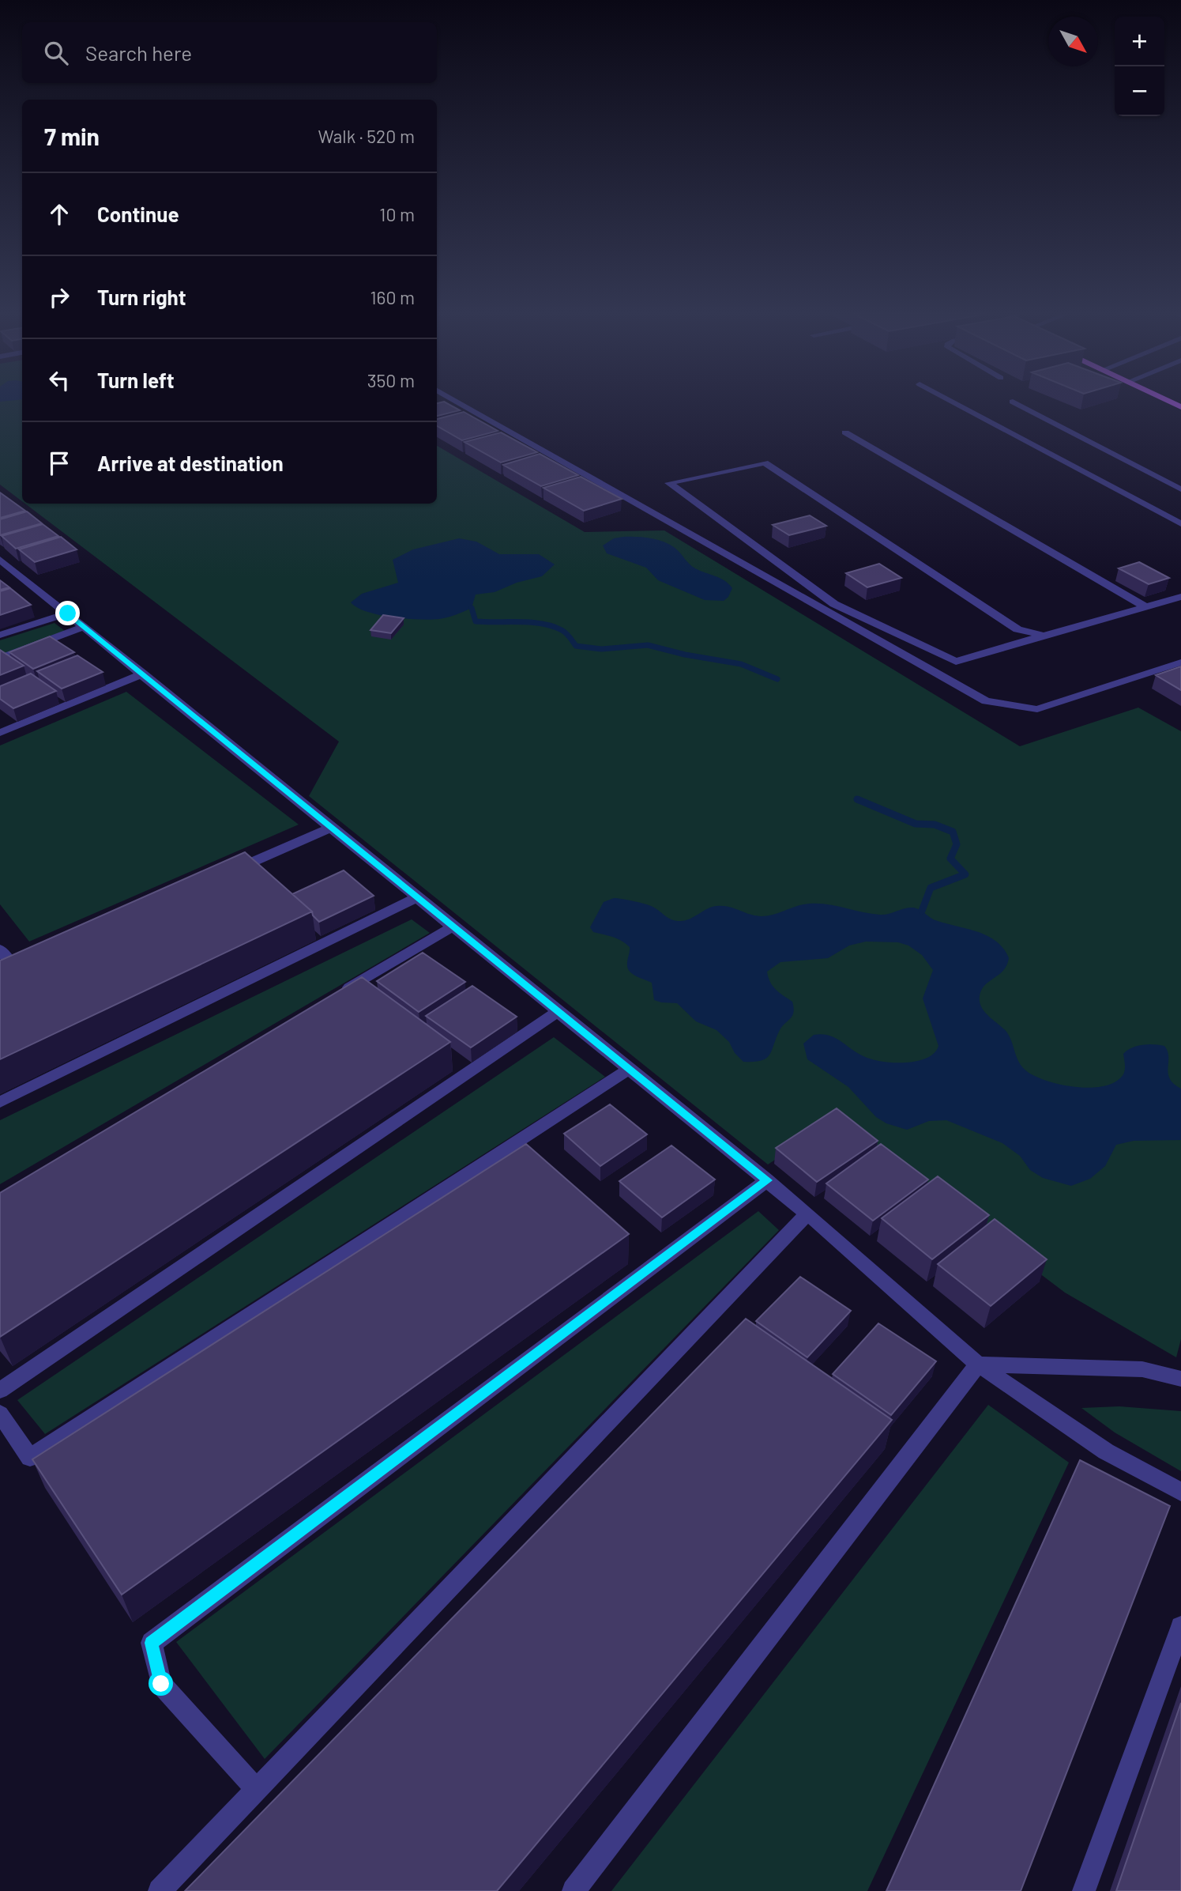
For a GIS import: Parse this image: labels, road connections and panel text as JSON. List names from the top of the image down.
{
  "north": "bottom right",
  "page": {
    "map_buttons": ["+", "−"],
    "search": "Search here",
    "heading": ["7 min", "Walk · 520 m"],
    "list": [
      ["Continue", "10 m"],
      ["Turn right", "160 m"],
      ["Turn left", "350 m"],
      "Arrive at destination"
    ]
  }
}
